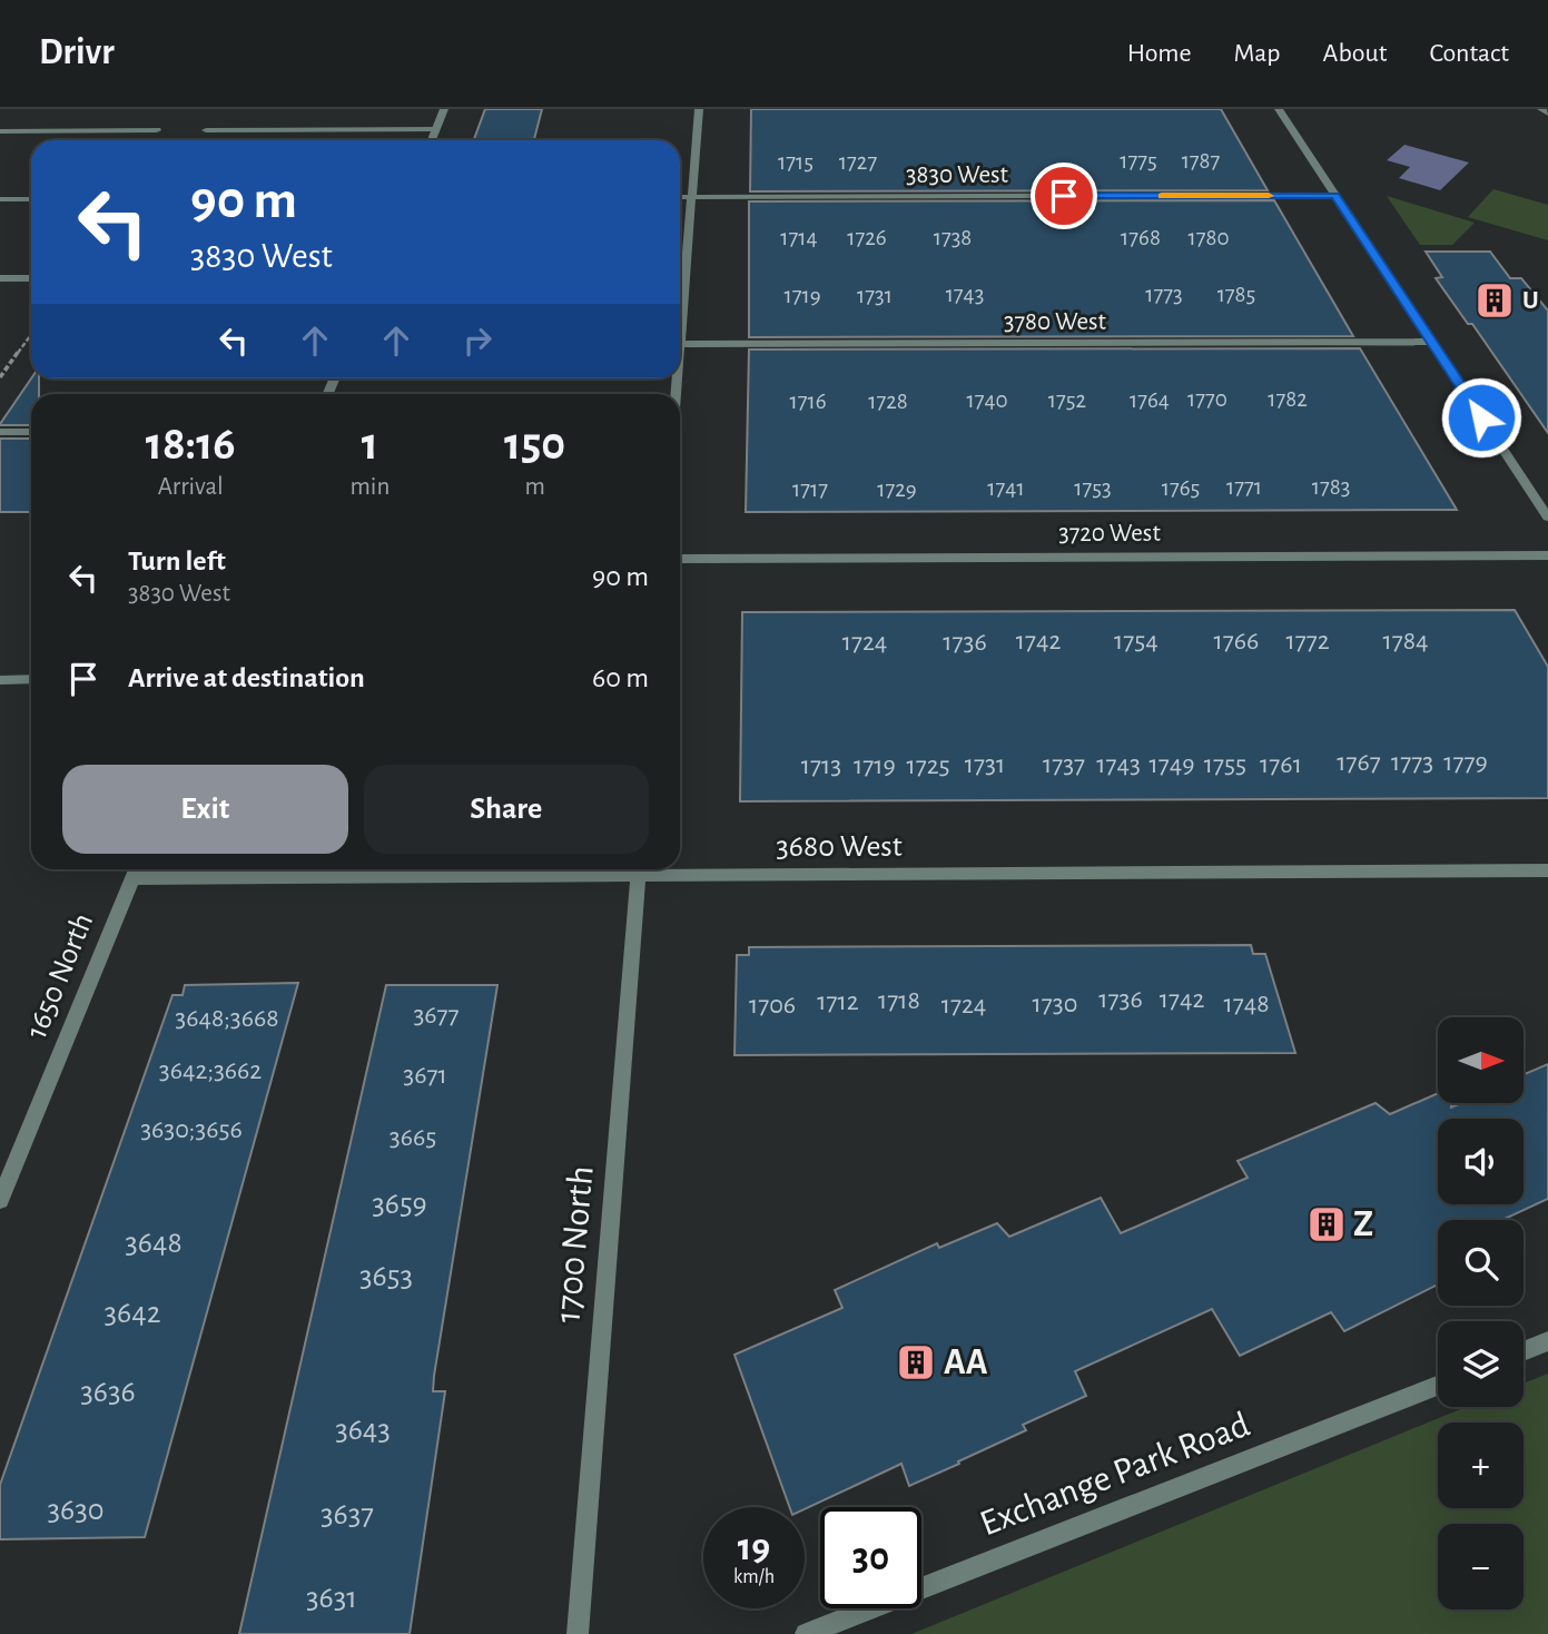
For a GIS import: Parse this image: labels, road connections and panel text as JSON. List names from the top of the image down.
{
  "streets": {
    "street": [
      "3830 West",
      "3780 West",
      "3720 West",
      "3680 West",
      "1650 North",
      "1700 North",
      "Exchange Park Road"
    ]
  },
  "crossings": [
    ["3680 West", "1650 North"]
  ],
  "places": {
    "building": ["U", "Z", "AA"]
  },
  "house_numbers": [
    "1775",
    "1787",
    "1715",
    "1727",
    "1714",
    "1726",
    "1738",
    "1768",
    "1780",
    "1743",
    "1773",
    "1785",
    "1719",
    "1731",
    "1770",
    "1782",
    "1740",
    "1752",
    "1764",
    "1716",
    "1728",
    "1771",
    "1783",
    "1741",
    "1753",
    "1765",
    "1717",
    "1729",
    "1742",
    "1754",
    "1766",
    "1772",
    "1784",
    "1724",
    "1736",
    "1767",
    "1773",
    "1779",
    "1731",
    "1737",
    "1743",
    "1749",
    "1755",
    "1761",
    "1713",
    "1719",
    "1725",
    "1736",
    "1742",
    "1718",
    "1712",
    "1730",
    "1748",
    "1706",
    "1724",
    "3677",
    "3648;3668",
    "3642;3662",
    "3671",
    "3630;3656",
    "3665",
    "3659",
    "3648",
    "3653",
    "3642",
    "3636",
    "3643",
    "3630",
    "3637",
    "3631"
  ],
  "north": "right",
  "page": {
    "header": "Drivr",
    "nav": [
      "Home",
      "Map",
      "About",
      "Contact"
    ],
    "turn": ["90 m", "3830 West"],
    "eta": [
      "18:16",
      "Arrival",
      "1",
      "min",
      "150",
      "m"
    ],
    "list": [
      {
        "name": "Turn left",
        "note": "3830 West",
        "value": "90 m"
      },
      {
        "name": "Arrive at destination",
        "value": "60 m"
      }
    ],
    "buttons": ["Exit", "Share"],
    "map_buttons": ["+", "−"],
    "speed": "19 km/h",
    "limit": "30"
  }
}
